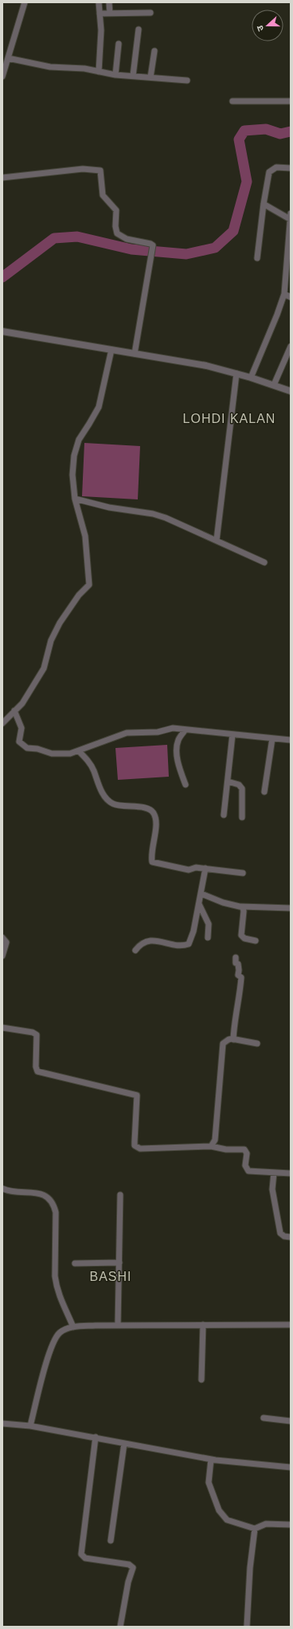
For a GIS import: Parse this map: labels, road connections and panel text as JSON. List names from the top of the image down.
{
  "districts": ["LOHDI KALAN", "BASHI"],
  "north": "left"
}
